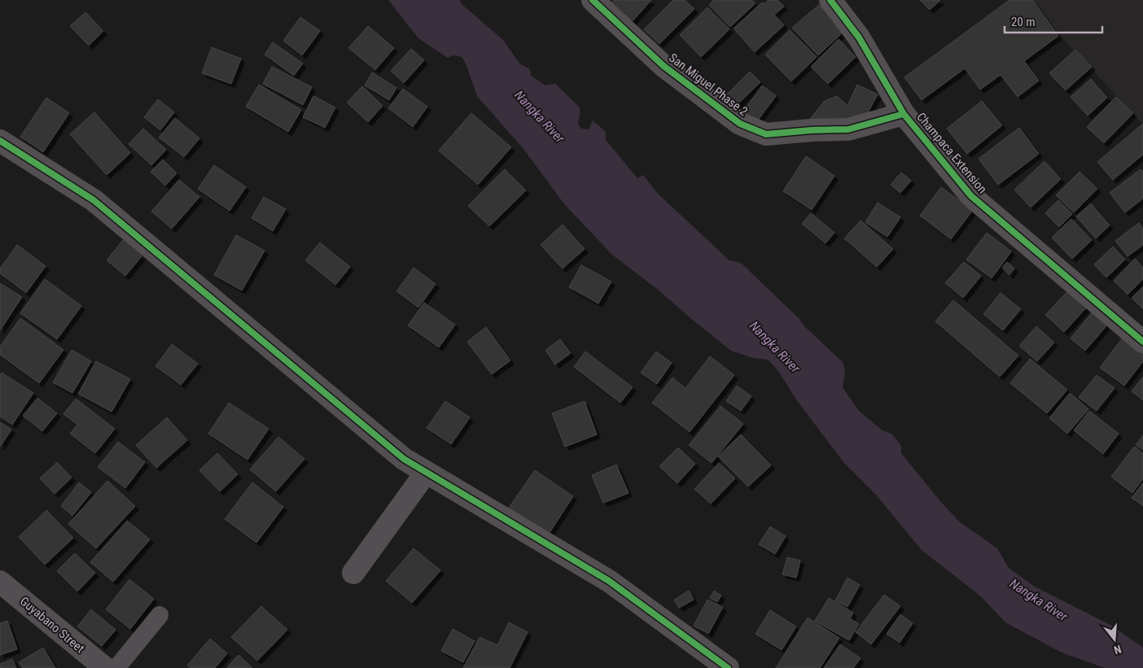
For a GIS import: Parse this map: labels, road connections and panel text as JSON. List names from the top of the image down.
{
  "streets": {
    "street": ["San Miguel Phase 2", "Champaca Extension", "Guyabano Street"]
  },
  "crossings": [
    ["San Miguel Phase 2", "Champaca Extension"]
  ],
  "water": ["Nangka River"],
  "scale_bar": "20 m",
  "north": "bottom"
}
